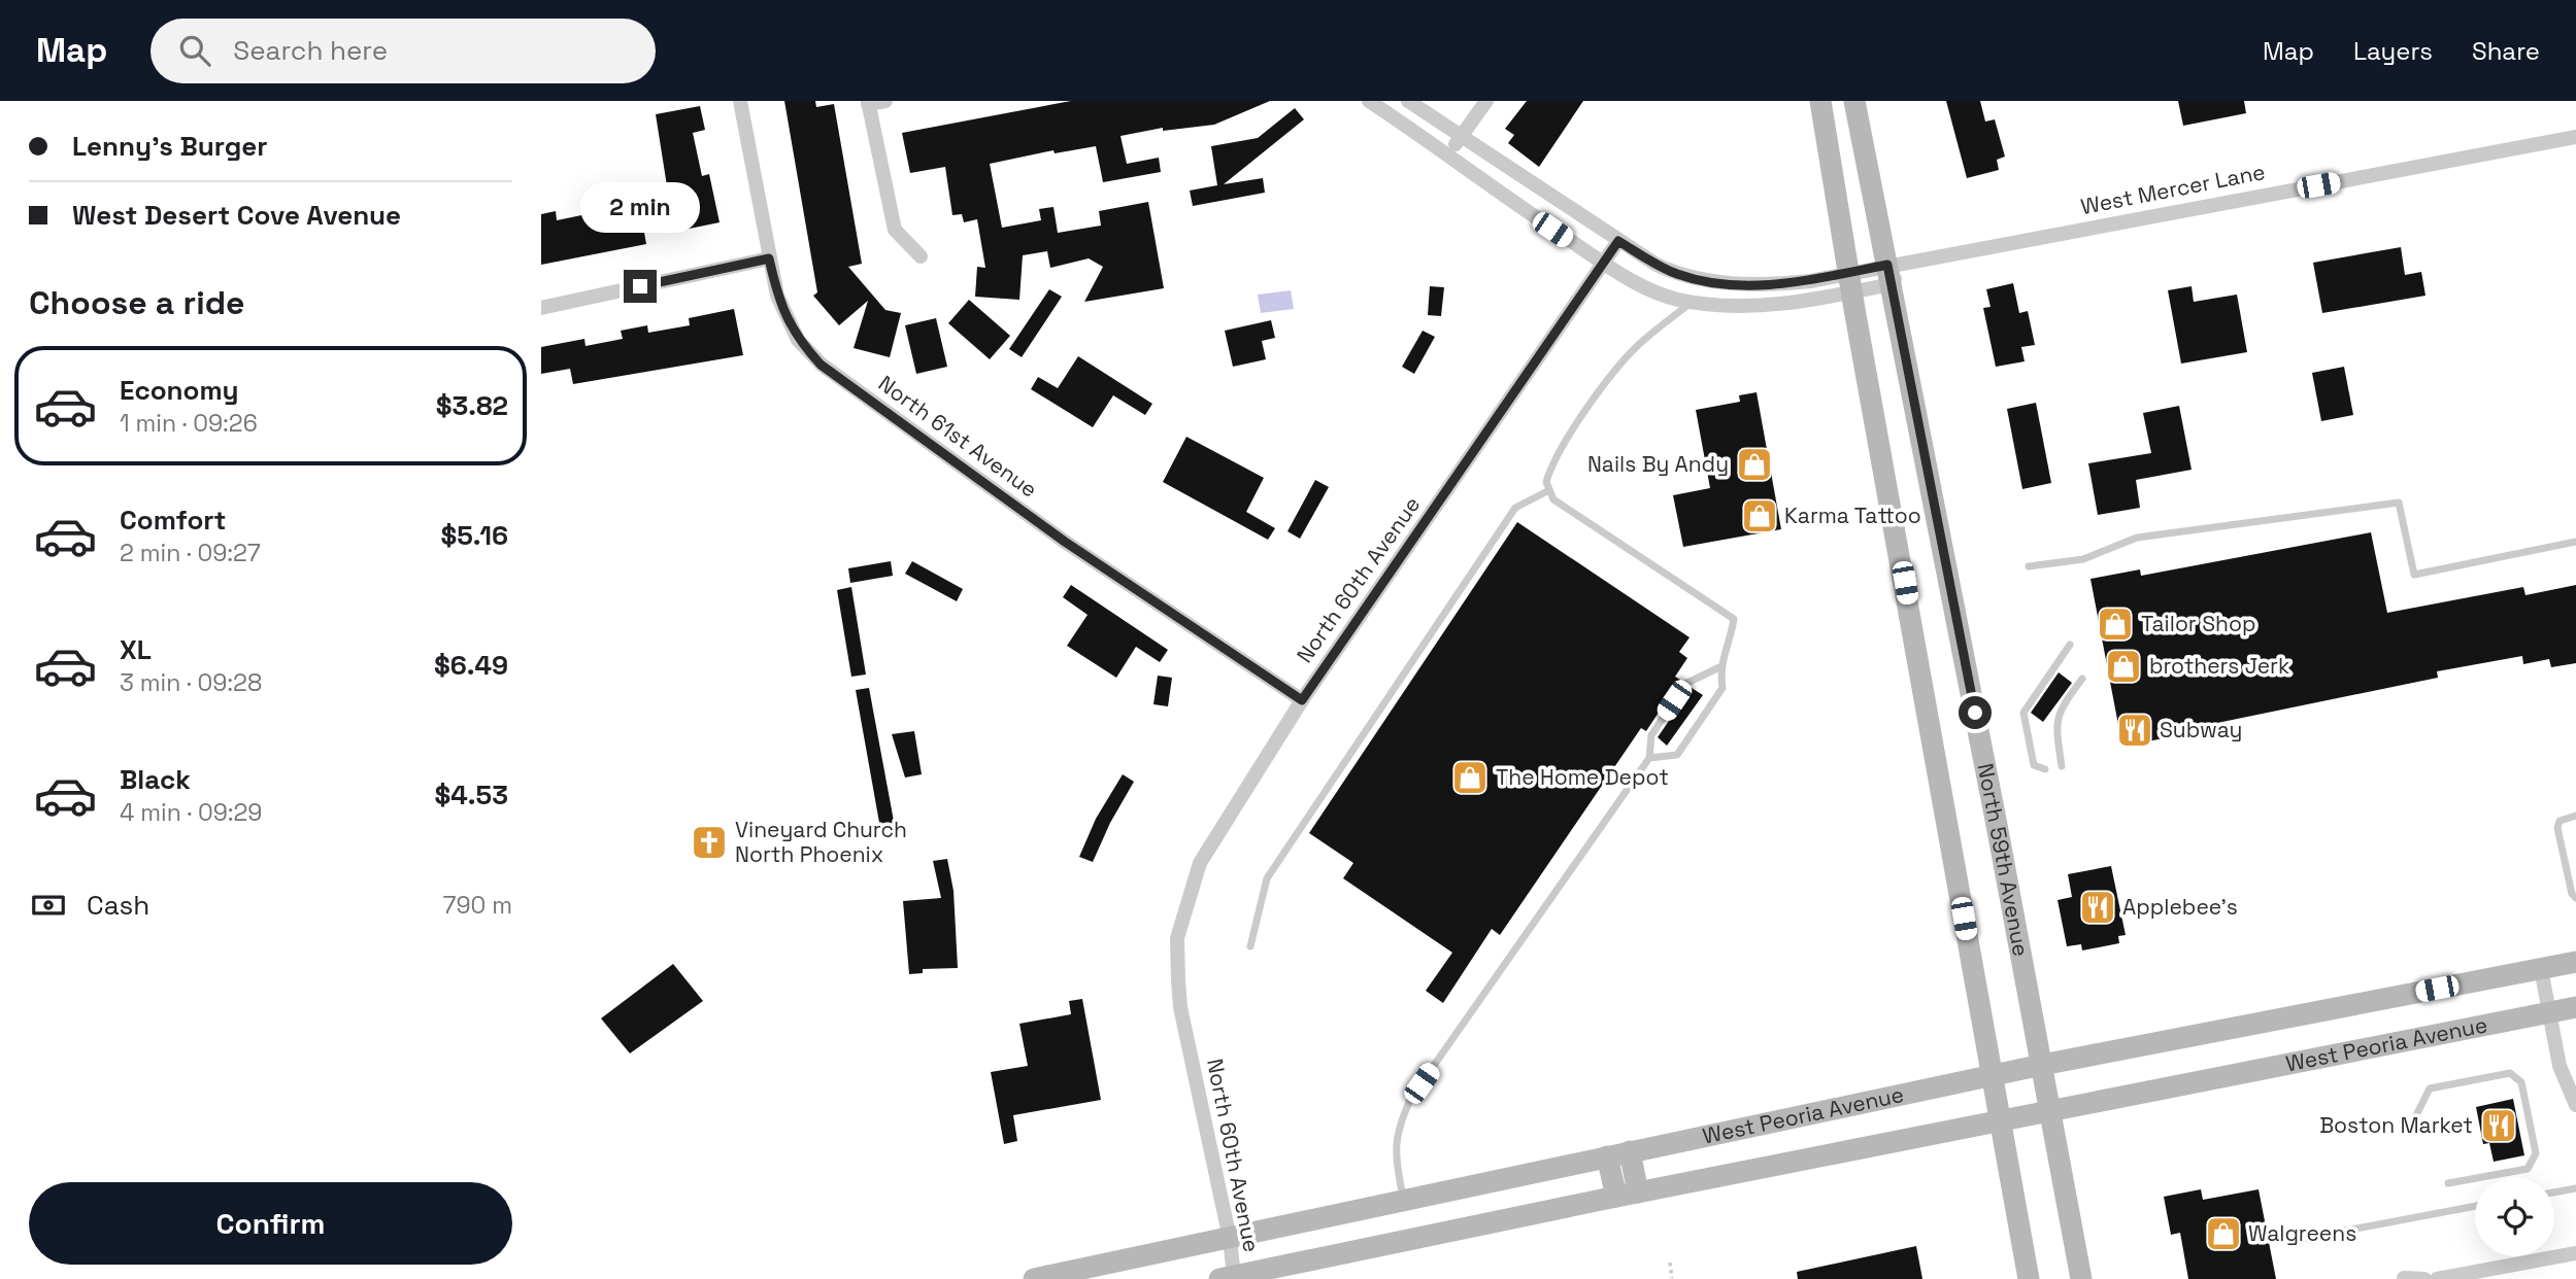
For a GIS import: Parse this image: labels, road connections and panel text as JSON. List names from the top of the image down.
{
  "streets": {
    "main road": ["North 59th Avenue", "West Peoria Avenue"],
    "street": ["West Mercer Lane", "North 61st Avenue", "North 60th Avenue"]
  },
  "crossings": [
    ["West Mercer Lane", "North 60th Avenue"],
    ["West Mercer Lane", "North 59th Avenue"],
    ["North 61st Avenue", "North 60th Avenue"],
    ["North 60th Avenue", "West Peoria Avenue"],
    ["North 59th Avenue", "West Peoria Avenue"]
  ],
  "places": {
    "shop": [
      "Nails By Andy",
      "Karma Tattoo",
      "Tailor Shop",
      "brothers Jerk",
      "The Home Depot",
      "Walgreens"
    ],
    "restaurant": ["Subway", "Applebee's", "Boston Market"],
    "church": ["Vineyard Church North Phoenix"]
  },
  "page": {
    "header": "Map",
    "search": "Search here",
    "nav": ["Map", "Layers", "Share"],
    "banner": ["Lenny's Burger", "West Desert Cove Avenue"],
    "bubble": "2 min",
    "heading": "Choose a ride",
    "list": [
      {
        "name": "Economy",
        "note": "1 min · 09:26",
        "value": "$3.82"
      },
      {
        "name": "Comfort",
        "note": "2 min · 09:27",
        "value": "$5.16"
      },
      {
        "name": "XL",
        "note": "3 min · 09:28",
        "value": "$6.49"
      },
      {
        "name": "Black",
        "note": "4 min · 09:29",
        "value": "$4.53"
      }
    ],
    "pay": ["Cash", "790 m"],
    "buttons": "Confirm"
  }
}
